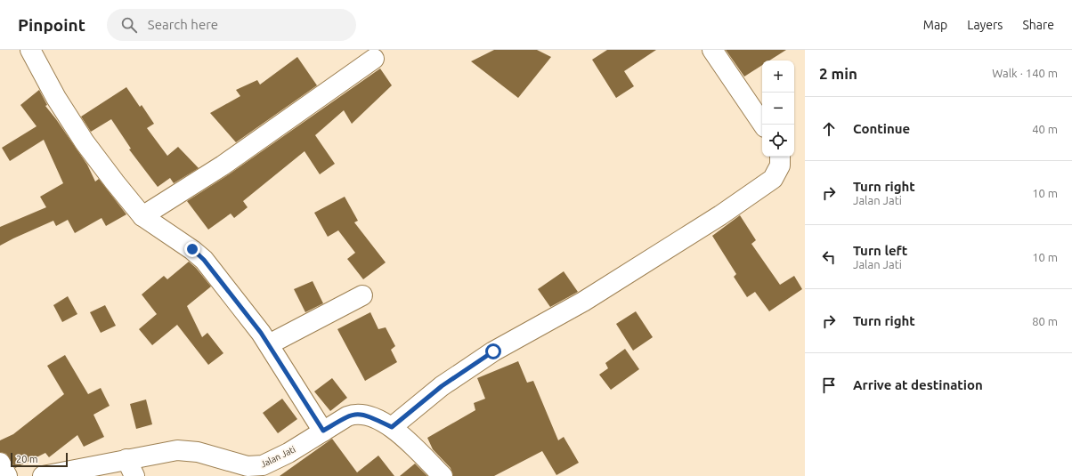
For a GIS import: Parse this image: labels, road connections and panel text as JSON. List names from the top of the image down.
{
  "streets": {
    "street": ["Jalan Jati"]
  },
  "scale_bar": "20 m",
  "page": {
    "header": "Pinpoint",
    "search": "Search here",
    "nav": ["Map", "Layers", "Share"],
    "heading": ["2 min", "Walk · 140 m"],
    "map_buttons": ["+", "−"],
    "list": [
      ["Continue", "40 m"],
      ["Turn right", "Jalan Jati", "10 m"],
      ["Turn left", "Jalan Jati", "10 m"],
      ["Turn right", "80 m"],
      "Arrive at destination"
    ],
    "scale": "20 m"
  }
}
